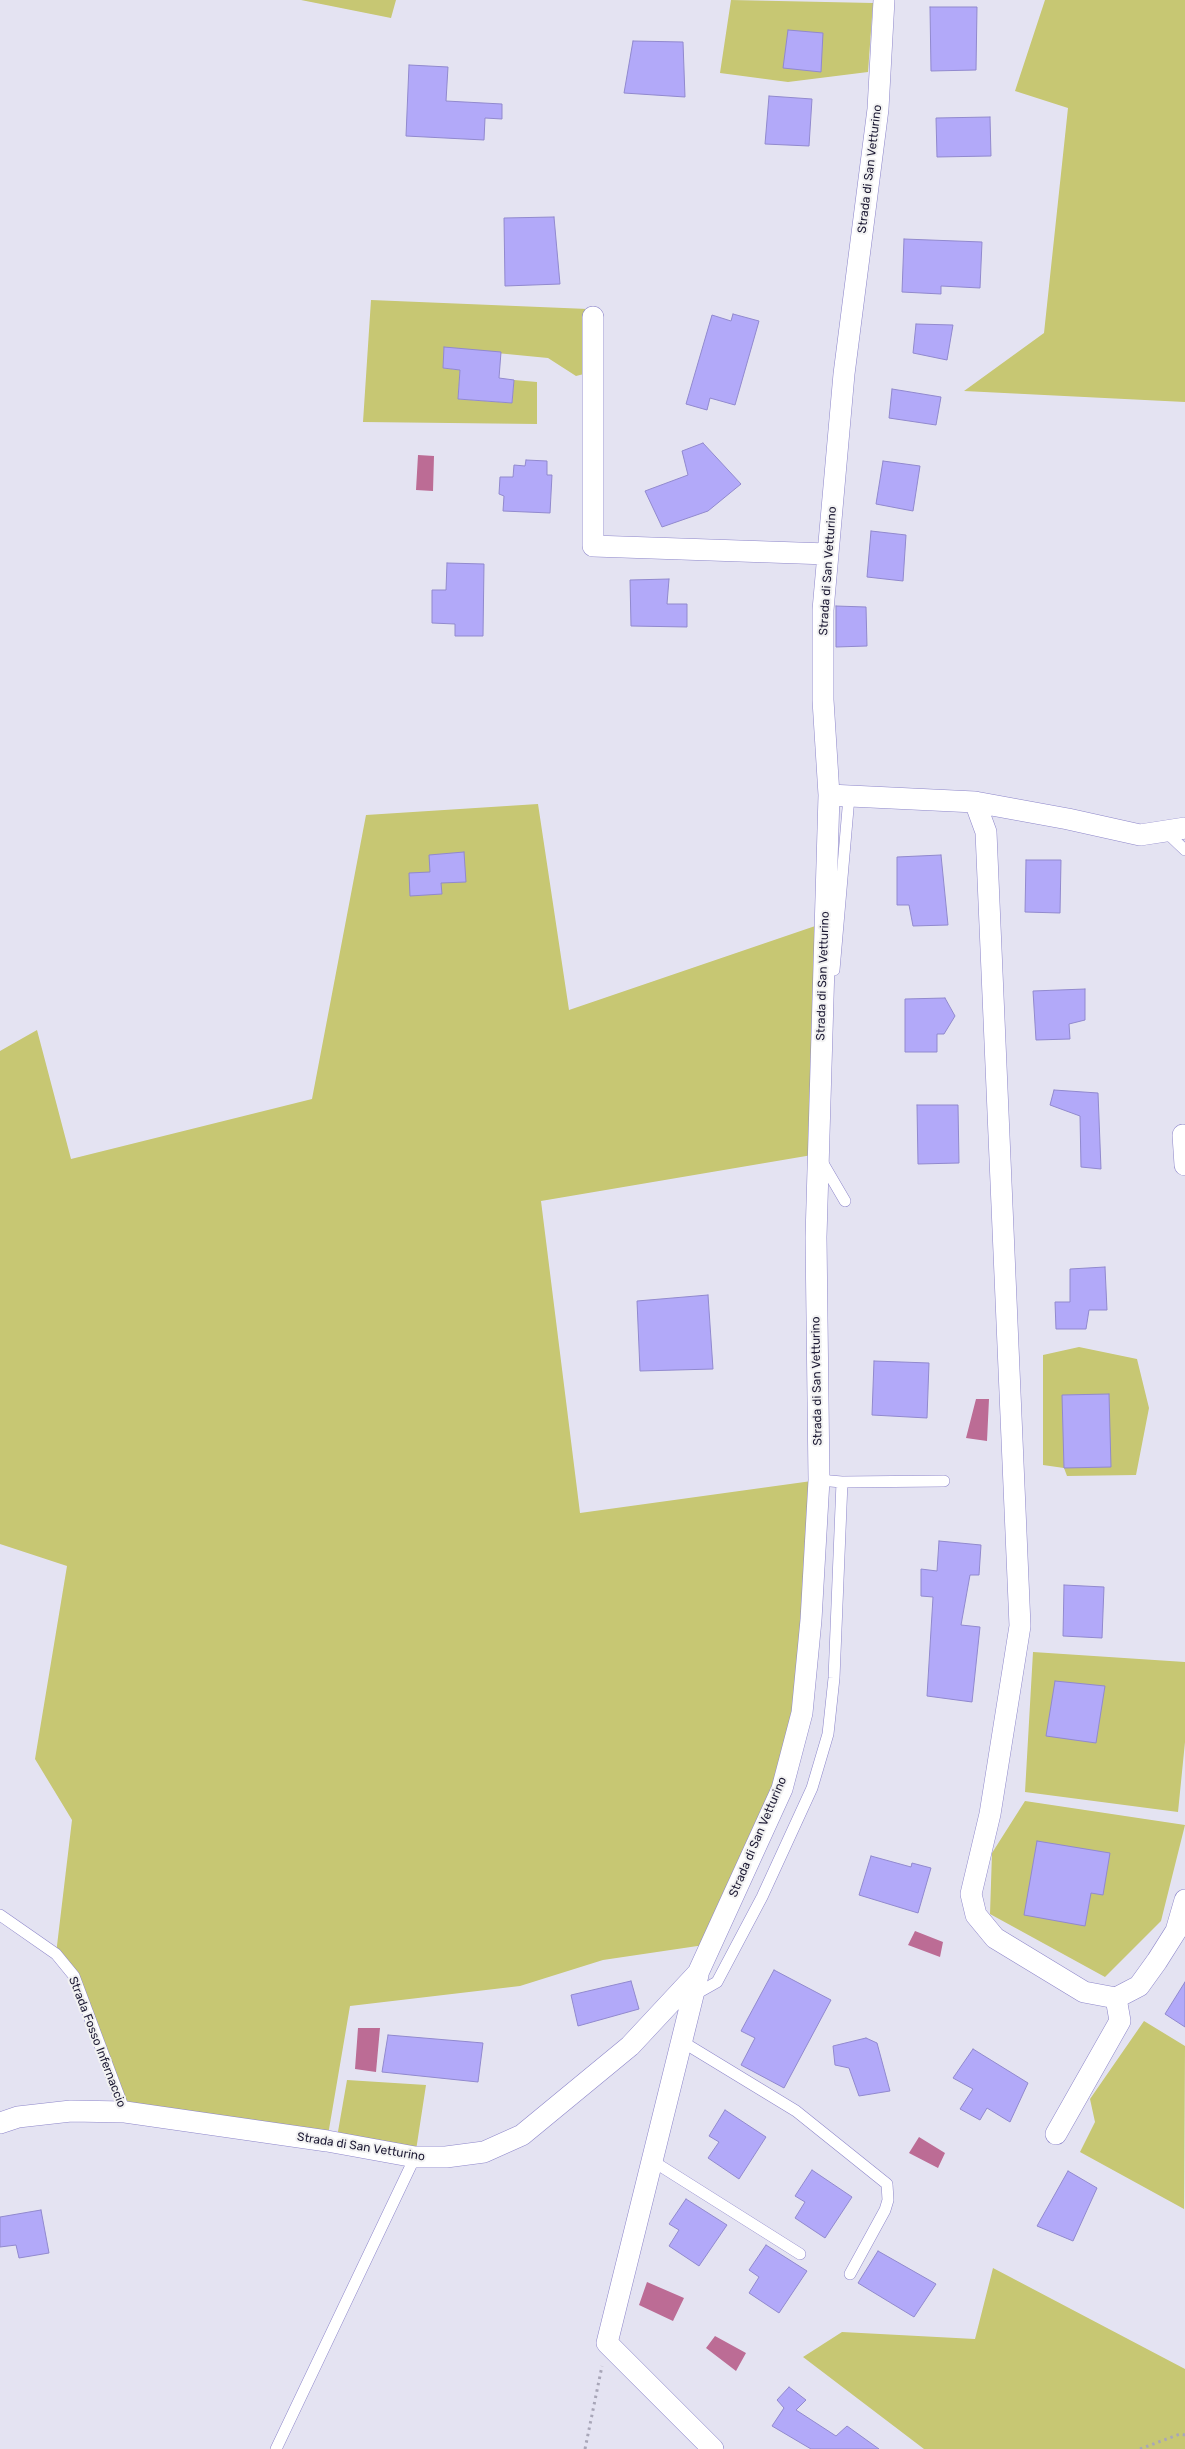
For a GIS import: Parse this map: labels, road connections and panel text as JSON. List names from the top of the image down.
{
  "streets": {
    "street": ["Strada di San Vetturino"],
    "lane": ["Strada Fosso Infernaccio"]
  },
  "crossings": [
    ["Strada di San Vetturino", "Strada Fosso Infernaccio"]
  ]
}
